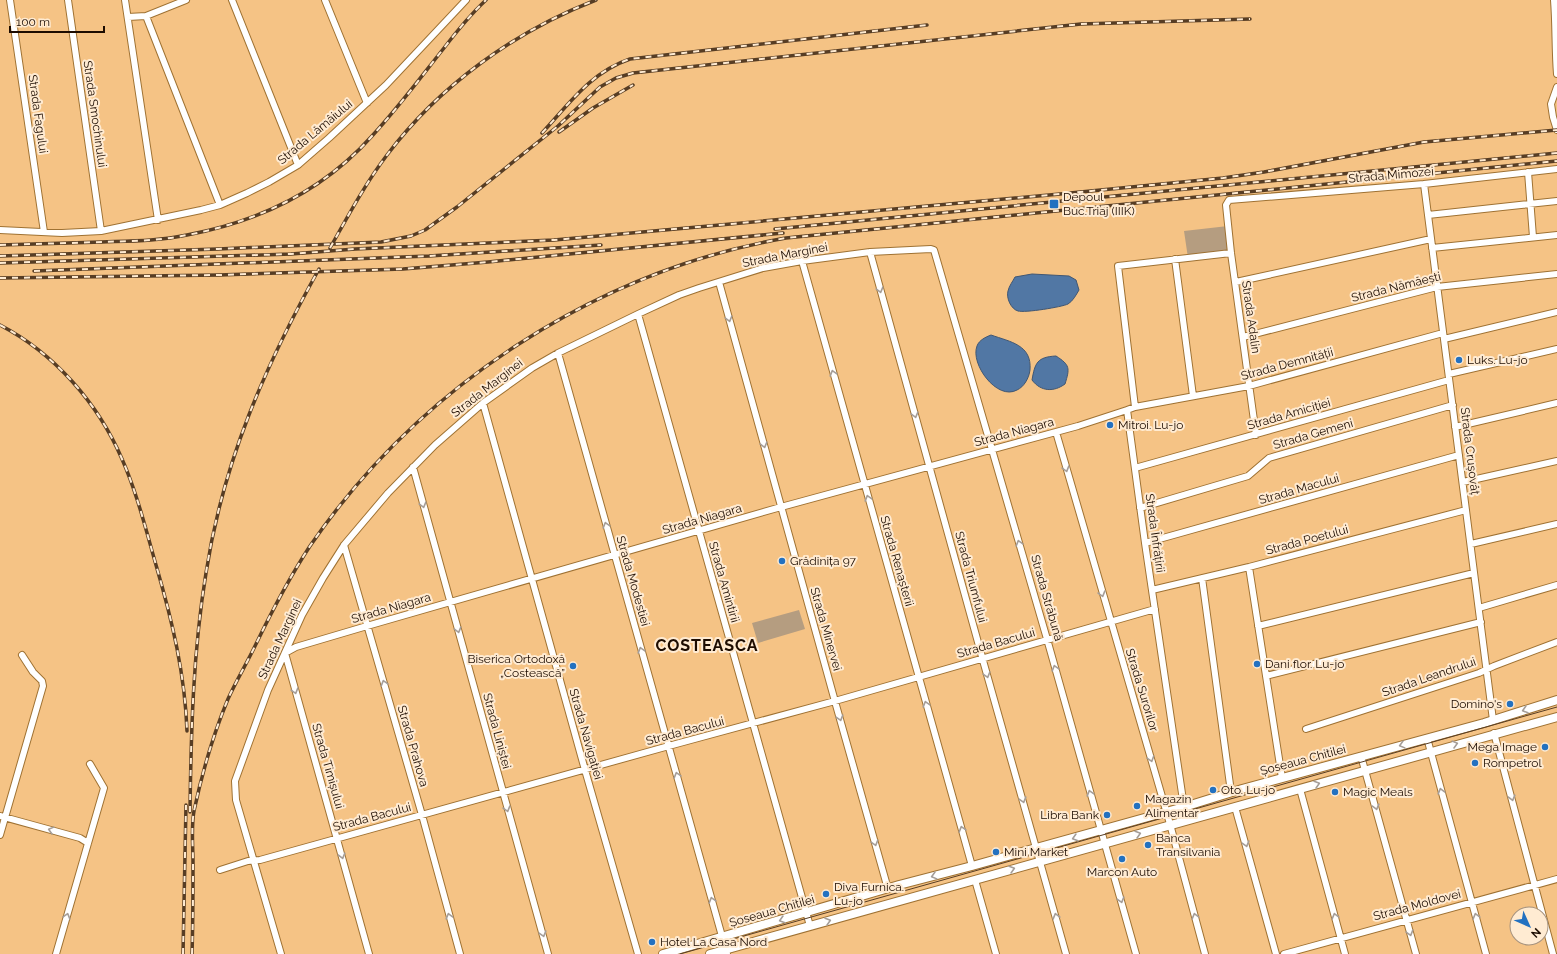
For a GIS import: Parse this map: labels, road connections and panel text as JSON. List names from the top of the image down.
{
  "streets": {
    "main road": ["Șoseaua Chitilei"],
    "street": [
      "Strada Fagului",
      "Strada Smochinului",
      "Strada Lămâiului",
      "Strada Mimozei",
      "Strada Marginei",
      "Strada Nămăești",
      "Strada Adalin",
      "Strada Demnității",
      "Strada Amiciției",
      "Strada Niagara",
      "Strada Gemeni",
      "Strada Crușovăț",
      "Strada Macului",
      "Strada Înfrățirii",
      "Strada Poetului",
      "Strada Renașterii",
      "Strada Triumfului",
      "Strada Modestiei",
      "Strada Amintirii",
      "Strada Străbună",
      "Strada Minervei",
      "Strada Bacului",
      "Strada Leandrului",
      "Strada Surorilor",
      "Strada Liniștei",
      "Strada Navigației",
      "Strada Prahova",
      "Strada Timișului",
      "Strada Moldovei"
    ]
  },
  "crossings": [
    ["Strada Fagului", "Strada Lămâiului"],
    ["Strada Smochinului", "Strada Lămâiului"],
    ["Strada Mimozei", "Strada Adalin"],
    ["Strada Mimozei", "Strada Crușovăț"],
    ["Strada Marginei", "Strada Niagara"],
    ["Strada Marginei", "Strada Renașterii"],
    ["Strada Marginei", "Strada Triumfului"],
    ["Strada Marginei", "Strada Modestiei"],
    ["Strada Marginei", "Strada Amintirii"],
    ["Strada Marginei", "Strada Străbună"],
    ["Strada Marginei", "Strada Minervei"],
    ["Strada Marginei", "Strada Bacului"],
    ["Strada Marginei", "Strada Liniștei"],
    ["Strada Marginei", "Strada Navigației"],
    ["Strada Marginei", "Strada Prahova"],
    ["Strada Marginei", "Strada Timișului"],
    ["Strada Nămăești", "Strada Adalin"],
    ["Strada Nămăești", "Strada Crușovăț"],
    ["Strada Adalin", "Strada Demnității"],
    ["Strada Adalin", "Strada Amiciției"],
    ["Strada Demnității", "Strada Crușovăț"],
    ["Strada Amiciției", "Strada Crușovăț"],
    ["Strada Amiciției", "Strada Înfrățirii"],
    ["Strada Niagara", "Strada Înfrățirii"],
    ["Strada Niagara", "Strada Renașterii"],
    ["Strada Niagara", "Strada Triumfului"],
    ["Strada Niagara", "Strada Modestiei"],
    ["Strada Niagara", "Strada Amintirii"],
    ["Strada Niagara", "Strada Străbună"],
    ["Strada Niagara", "Strada Minervei"],
    ["Strada Niagara", "Strada Surorilor"],
    ["Strada Niagara", "Strada Liniștei"],
    ["Strada Niagara", "Strada Navigației"],
    ["Strada Niagara", "Strada Prahova"],
    ["Strada Niagara", "Strada Timișului"],
    ["Strada Gemeni", "Strada Crușovăț"],
    ["Strada Gemeni", "Strada Înfrățirii"],
    ["Strada Crușovăț", "Strada Macului"],
    ["Strada Crușovăț", "Strada Poetului"],
    ["Strada Crușovăț", "Strada Leandrului"],
    ["Strada Crușovăț", "Șoseaua Chitilei"],
    ["Strada Macului", "Strada Înfrățirii"],
    ["Strada Înfrățirii", "Strada Poetului"],
    ["Strada Înfrățirii", "Strada Bacului"],
    ["Strada Înfrățirii", "Șoseaua Chitilei"],
    ["Strada Renașterii", "Strada Bacului"],
    ["Strada Renașterii", "Șoseaua Chitilei"],
    ["Strada Triumfului", "Strada Bacului"],
    ["Strada Triumfului", "Șoseaua Chitilei"],
    ["Strada Modestiei", "Strada Bacului"],
    ["Strada Modestiei", "Șoseaua Chitilei"],
    ["Strada Amintirii", "Strada Bacului"],
    ["Strada Amintirii", "Șoseaua Chitilei"],
    ["Strada Străbună", "Strada Bacului"],
    ["Strada Străbună", "Șoseaua Chitilei"],
    ["Strada Minervei", "Strada Bacului"],
    ["Strada Minervei", "Șoseaua Chitilei"],
    ["Strada Bacului", "Strada Surorilor"],
    ["Strada Bacului", "Strada Liniștei"],
    ["Strada Bacului", "Strada Navigației"],
    ["Strada Bacului", "Strada Prahova"],
    ["Strada Bacului", "Strada Timișului"],
    ["Strada Surorilor", "Șoseaua Chitilei"]
  ],
  "one_way": [
    "Strada Renașterii",
    "Strada Modestiei",
    "Strada Minervei",
    "Strada Liniștei",
    "Strada Prahova",
    "Strada Timișului"
  ],
  "districts": ["COSTEASCA"],
  "places": {
    "transit": ["Depoul Buc.Triaj (IIIK)"],
    "other": [
      "Luks. Lu-jo",
      "Mitroi. Lu-jo",
      "Grădinița 97",
      "Dani flor. Lu-jo",
      "Biserica Ortodoxă „Costească”",
      "Domino's",
      "Mega Image",
      "Rompetrol",
      "Oto. Lu-jo",
      "Magic Meals",
      "Magazin Alimentar",
      "Libra Bank",
      "Banca Transilvania",
      "Mini Market",
      "Marcon Auto",
      "Diva Furnica. Lu-jo",
      "Hotel La Casa Nord"
    ]
  },
  "scale_bar": "100 m",
  "north": "bottom right"
}
